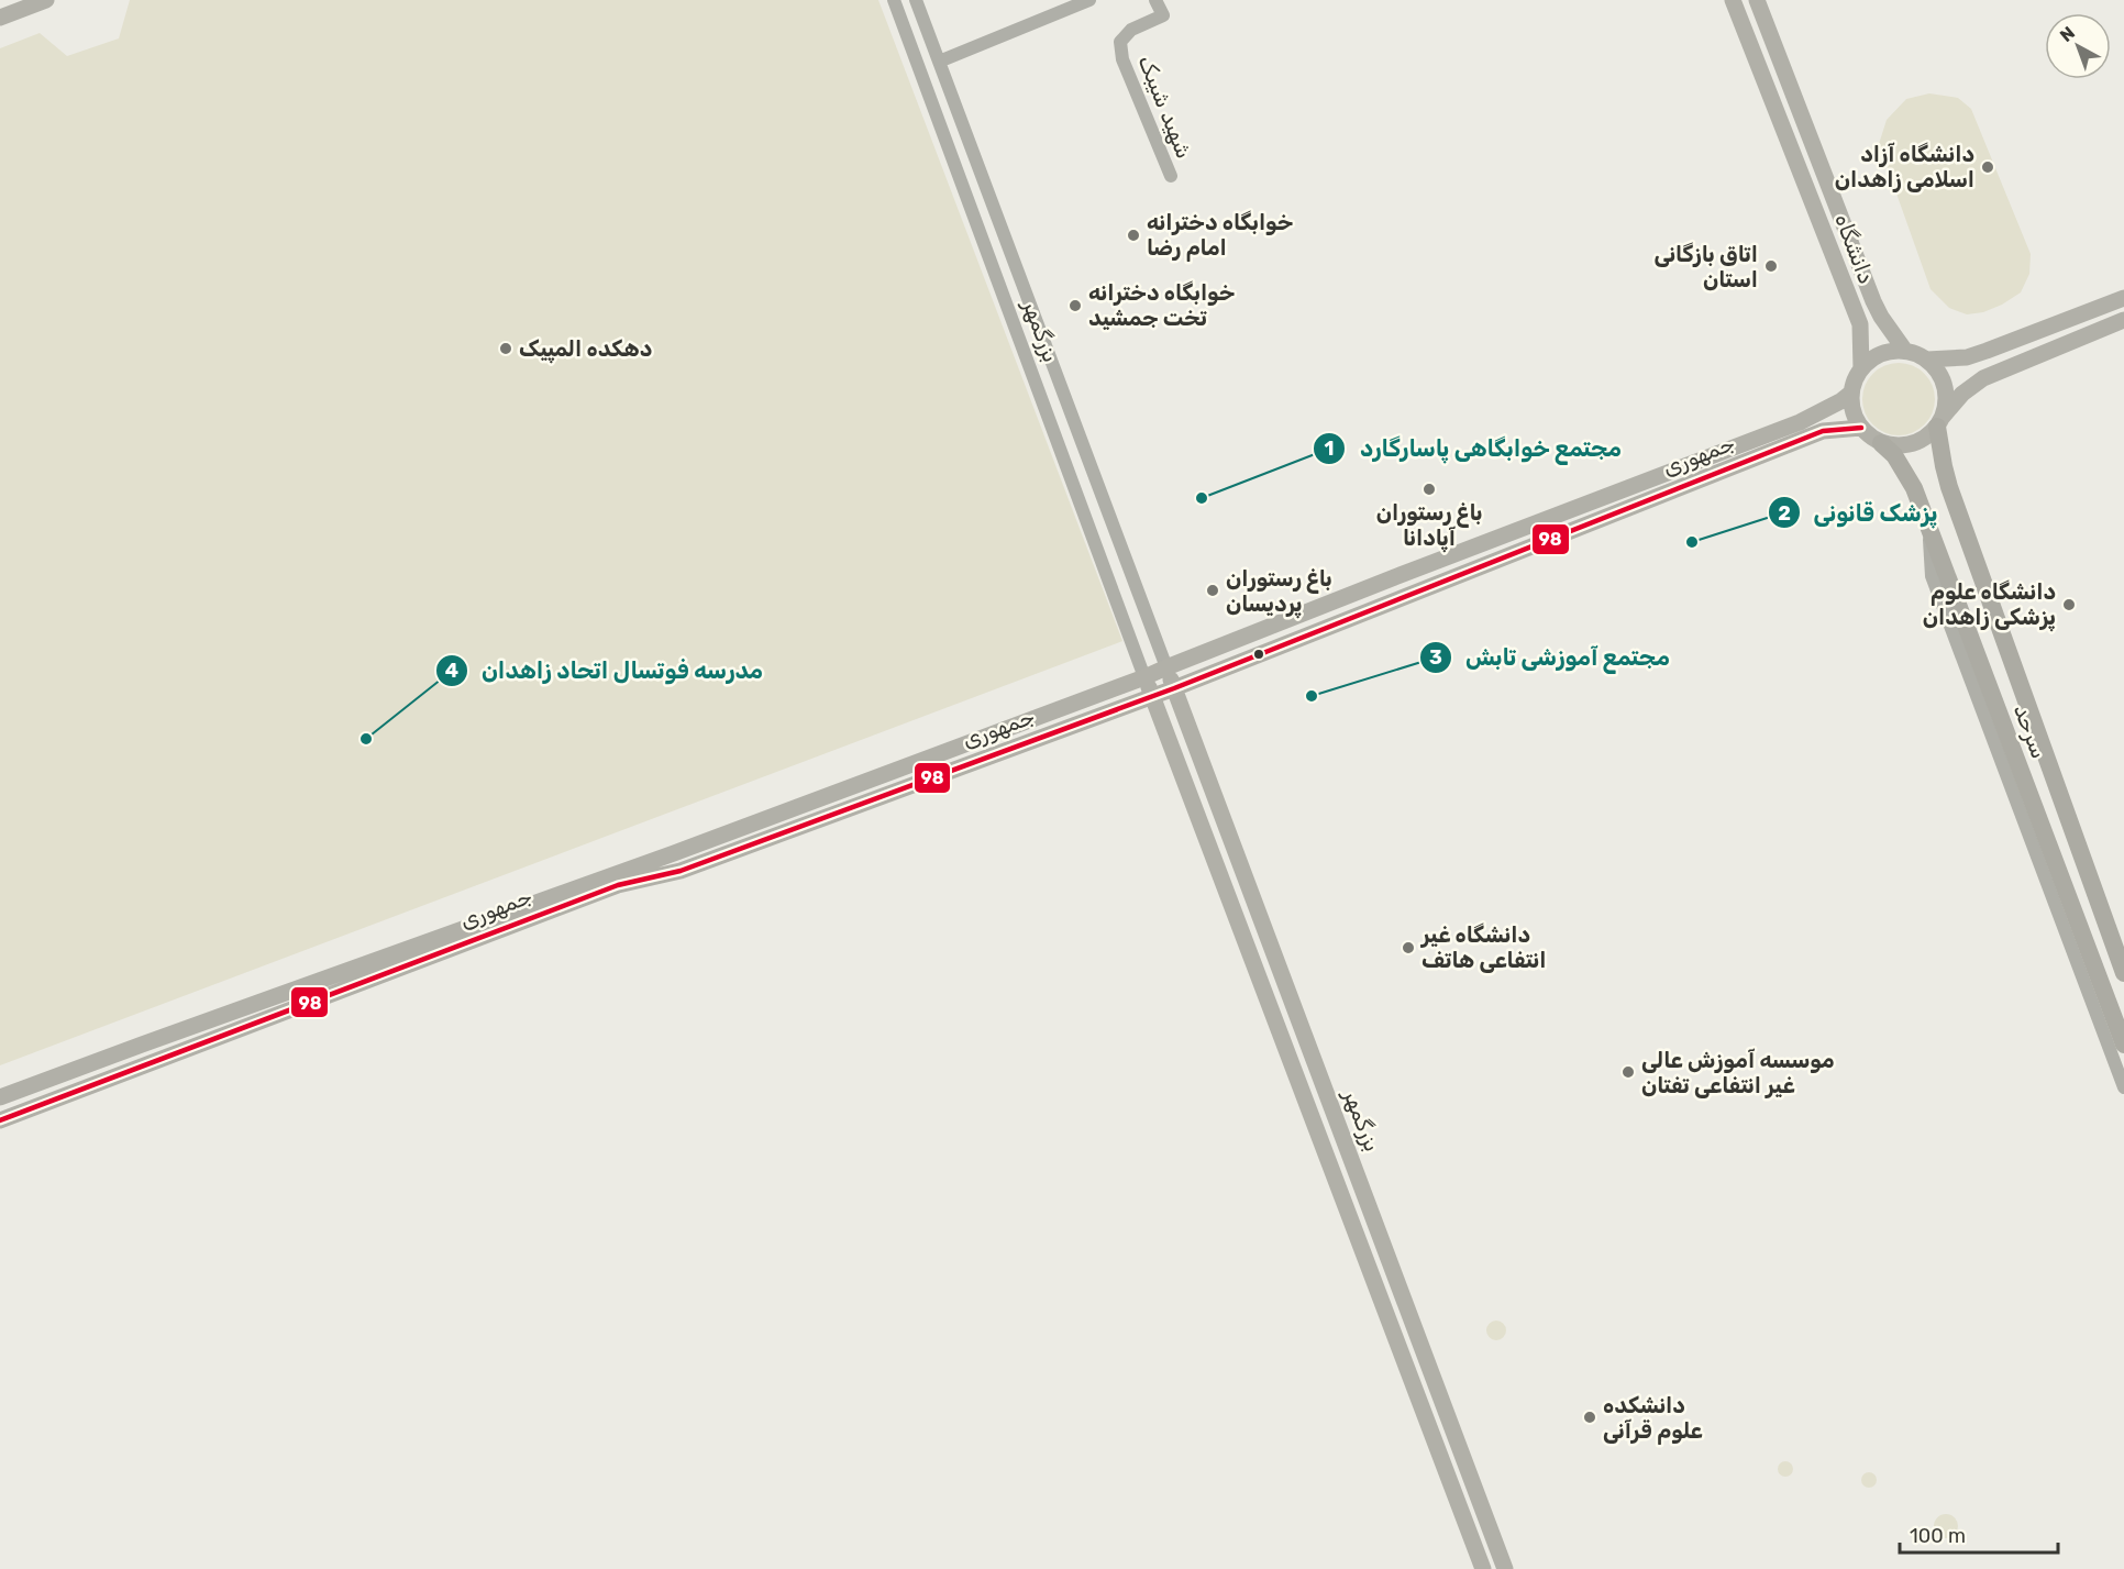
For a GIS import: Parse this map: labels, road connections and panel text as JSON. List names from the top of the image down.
{
  "streets": {
    "highway": ["سرحد"],
    "main road": ["دانشگاه", "بزرگمهر", "جمهوری"],
    "street": ["شهید شیبک"]
  },
  "crossings": [
    ["دانشگاه", "جمهوری"],
    ["دانشگاه", "سرحد"],
    ["بزرگمهر", "جمهوری"],
    ["جمهوری", "سرحد"]
  ],
  "places": [
    "دانشگاه آزاد اسلامی زاهدان",
    "خوابگاه دخترانه امام رضا",
    "اتاق بازگانی استان",
    "خوابگاه دخترانه تخت جمشید",
    "دهکده المپیک",
    "باغ رستوران آپادانا",
    "مجتمع خوابگاهی پاسارگارد",
    "پزشک قانونی",
    "باغ رستوران پردیسان",
    "دانشگاه علوم پزشکی زاهدان",
    "مجتمع آموزشی تابش",
    "مدرسه فوتسال اتحاد زاهدان",
    "دانشگاه غیر انتفاعی هاتف",
    "موسسه آموزش عالی غیر انتفاعی تفتان",
    "دانشکده علوم قرآنی"
  ],
  "lines": ["transit line 98"],
  "scale_bar": "100 m",
  "north": "top left"
}
